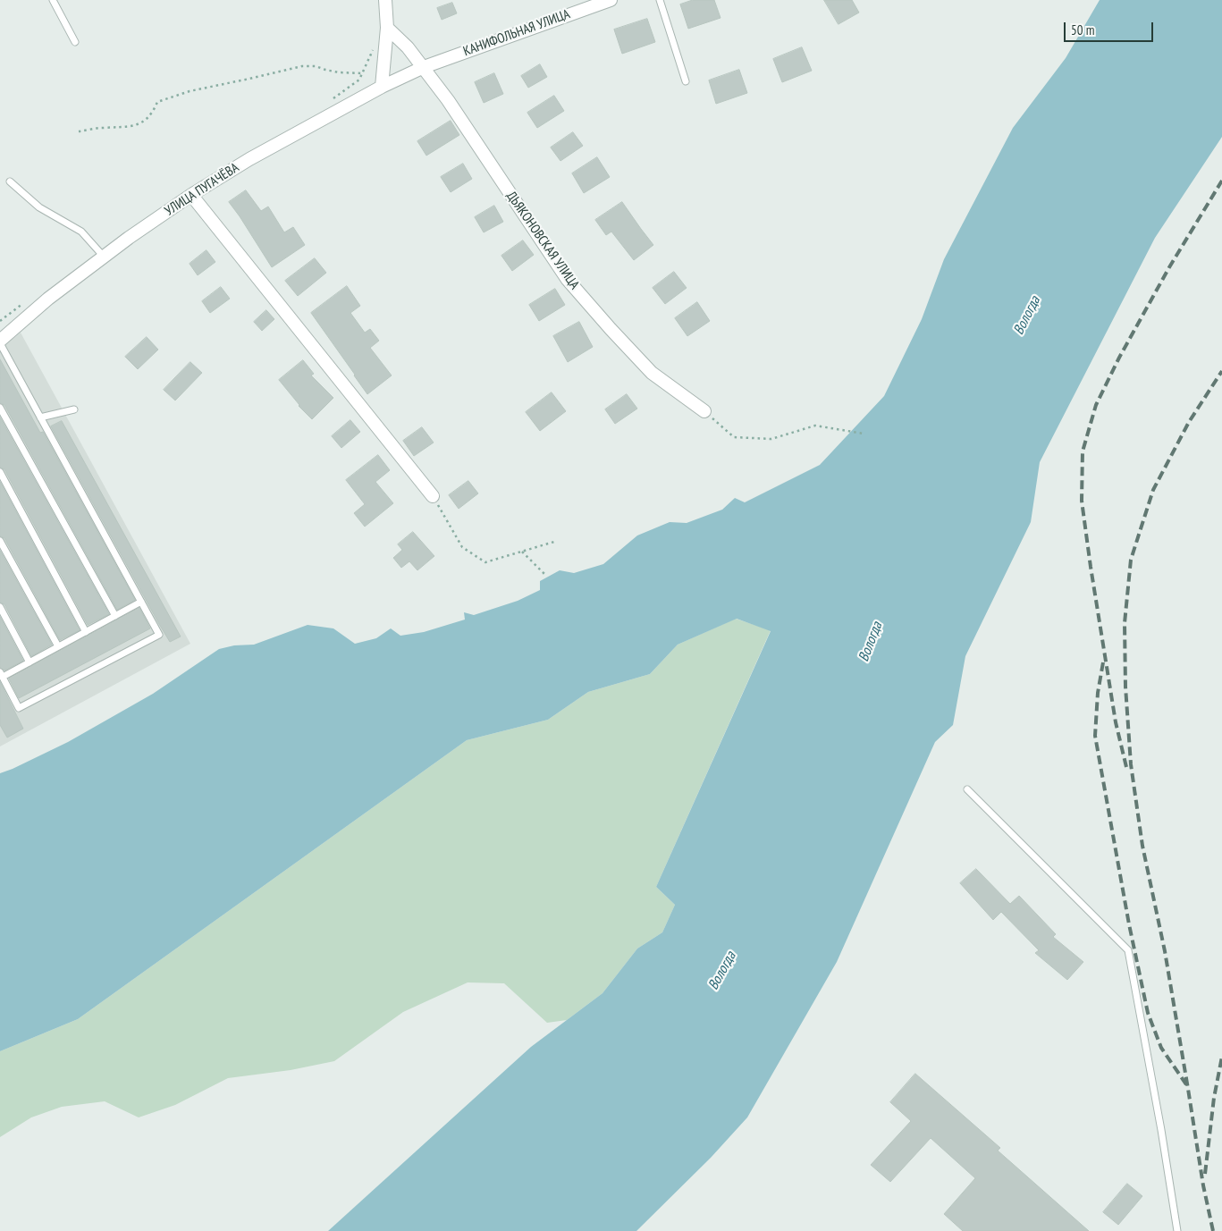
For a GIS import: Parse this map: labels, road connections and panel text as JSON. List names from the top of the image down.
{
  "streets": {
    "street": ["КАНИФОЛЬНАЯ УЛИЦА", "УЛИЦА ПУГАЧЁВА", "ДЬЯКОНОВСКАЯ УЛИЦА"]
  },
  "crossings": [
    ["КАНИФОЛЬНАЯ УЛИЦА", "УЛИЦА ПУГАЧЁВА"],
    ["КАНИФОЛЬНАЯ УЛИЦА", "ДЬЯКОНОВСКАЯ УЛИЦА"],
    ["УЛИЦА ПУГАЧЁВА", "ДЬЯКОНОВСКАЯ УЛИЦА"]
  ],
  "water": ["Вологда"],
  "scale_bar": "50 m"
}
